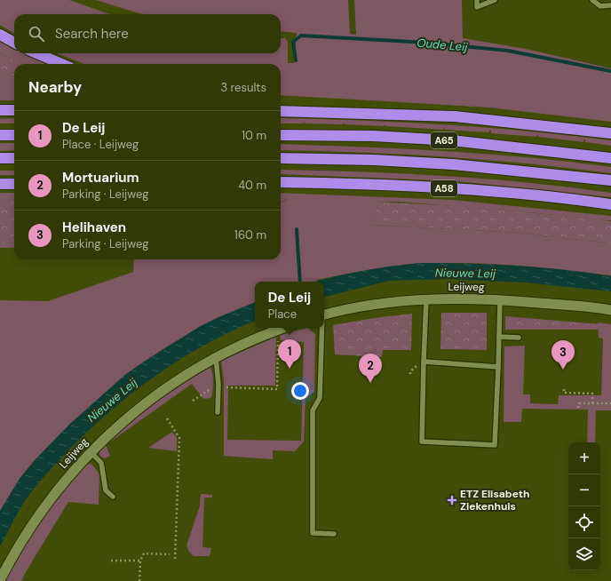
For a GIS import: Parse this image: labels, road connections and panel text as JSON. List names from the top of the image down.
{
  "streets": {
    "highway": ["A65", "A58"],
    "street": ["Leijweg"]
  },
  "water": ["Oude Leij", "Nieuwe Leij"],
  "places": {
    "health": ["ETZ Elisabeth Ziekenhuis"]
  },
  "page": {
    "search": "Search here",
    "heading": ["Nearby", "3 results"],
    "list": [
      {
        "mark": "1",
        "name": "De Leij",
        "note": "Place · Leijweg",
        "value": "10 m"
      },
      {
        "mark": "2",
        "name": "Mortuarium",
        "note": "Parking · Leijweg",
        "value": "40 m"
      },
      {
        "mark": "3",
        "name": "Helihaven",
        "note": "Parking · Leijweg",
        "value": "160 m"
      }
    ],
    "popup": ["De Leij", "Place"],
    "pins": ["1", "3", "2"],
    "map_buttons": ["+", "−"]
  }
}
